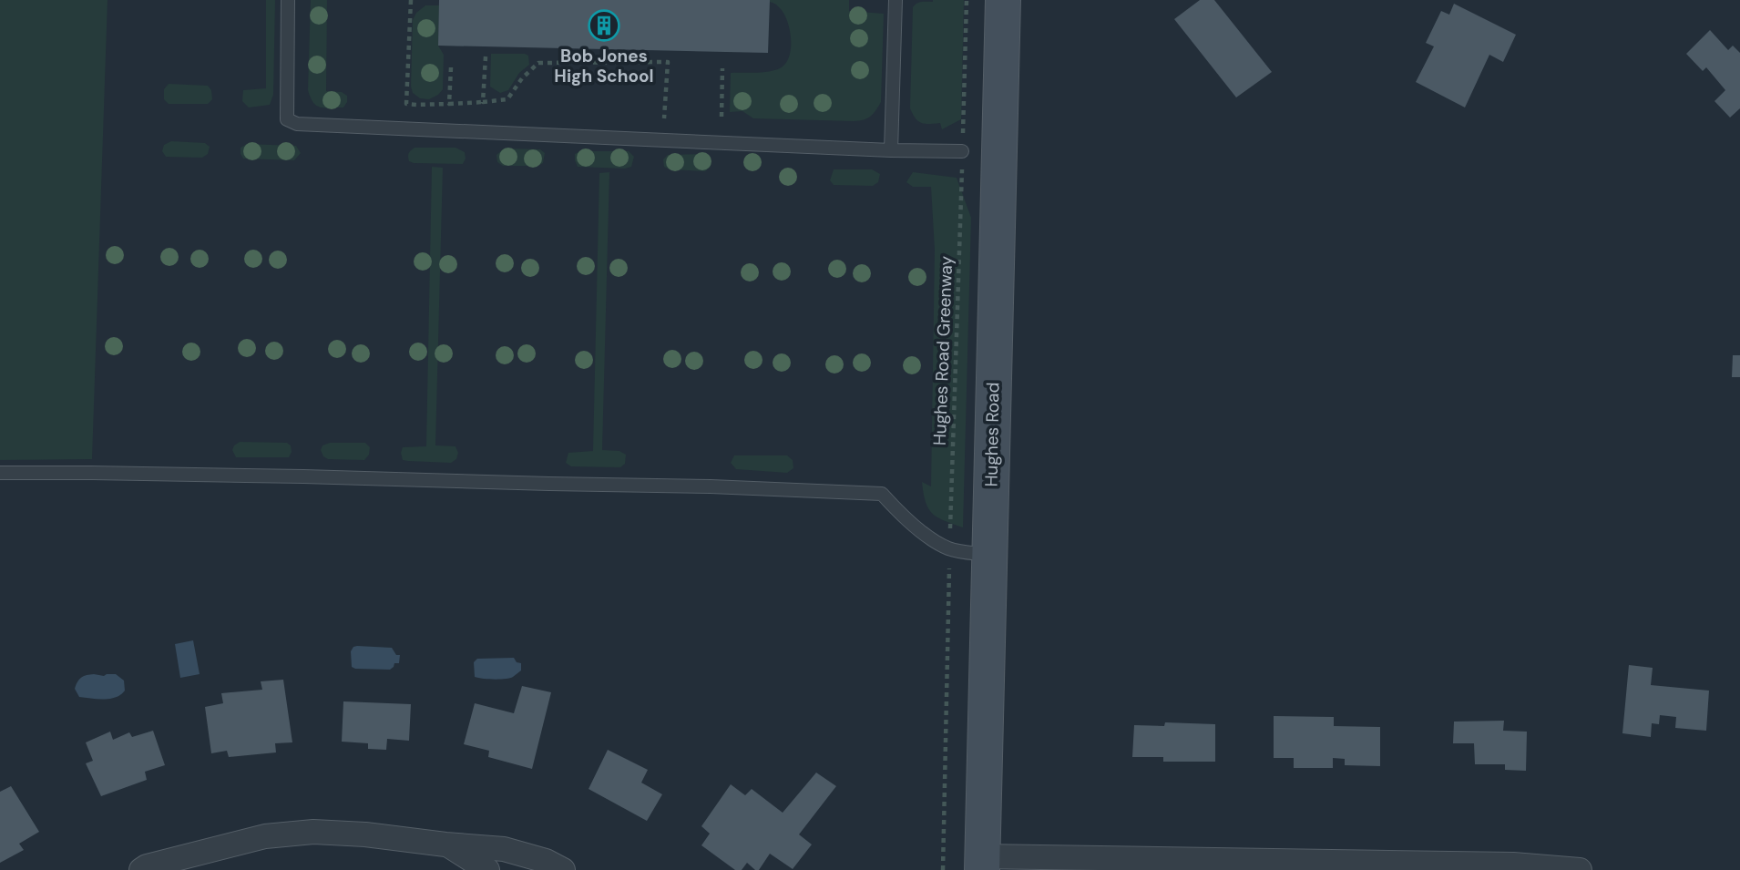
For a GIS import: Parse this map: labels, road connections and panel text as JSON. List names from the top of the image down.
{
  "streets": {
    "main road": ["Hughes Road"],
    "path": ["Hughes Road Greenway"]
  },
  "places": {
    "building": ["Bob Jones High School"]
  }
}
